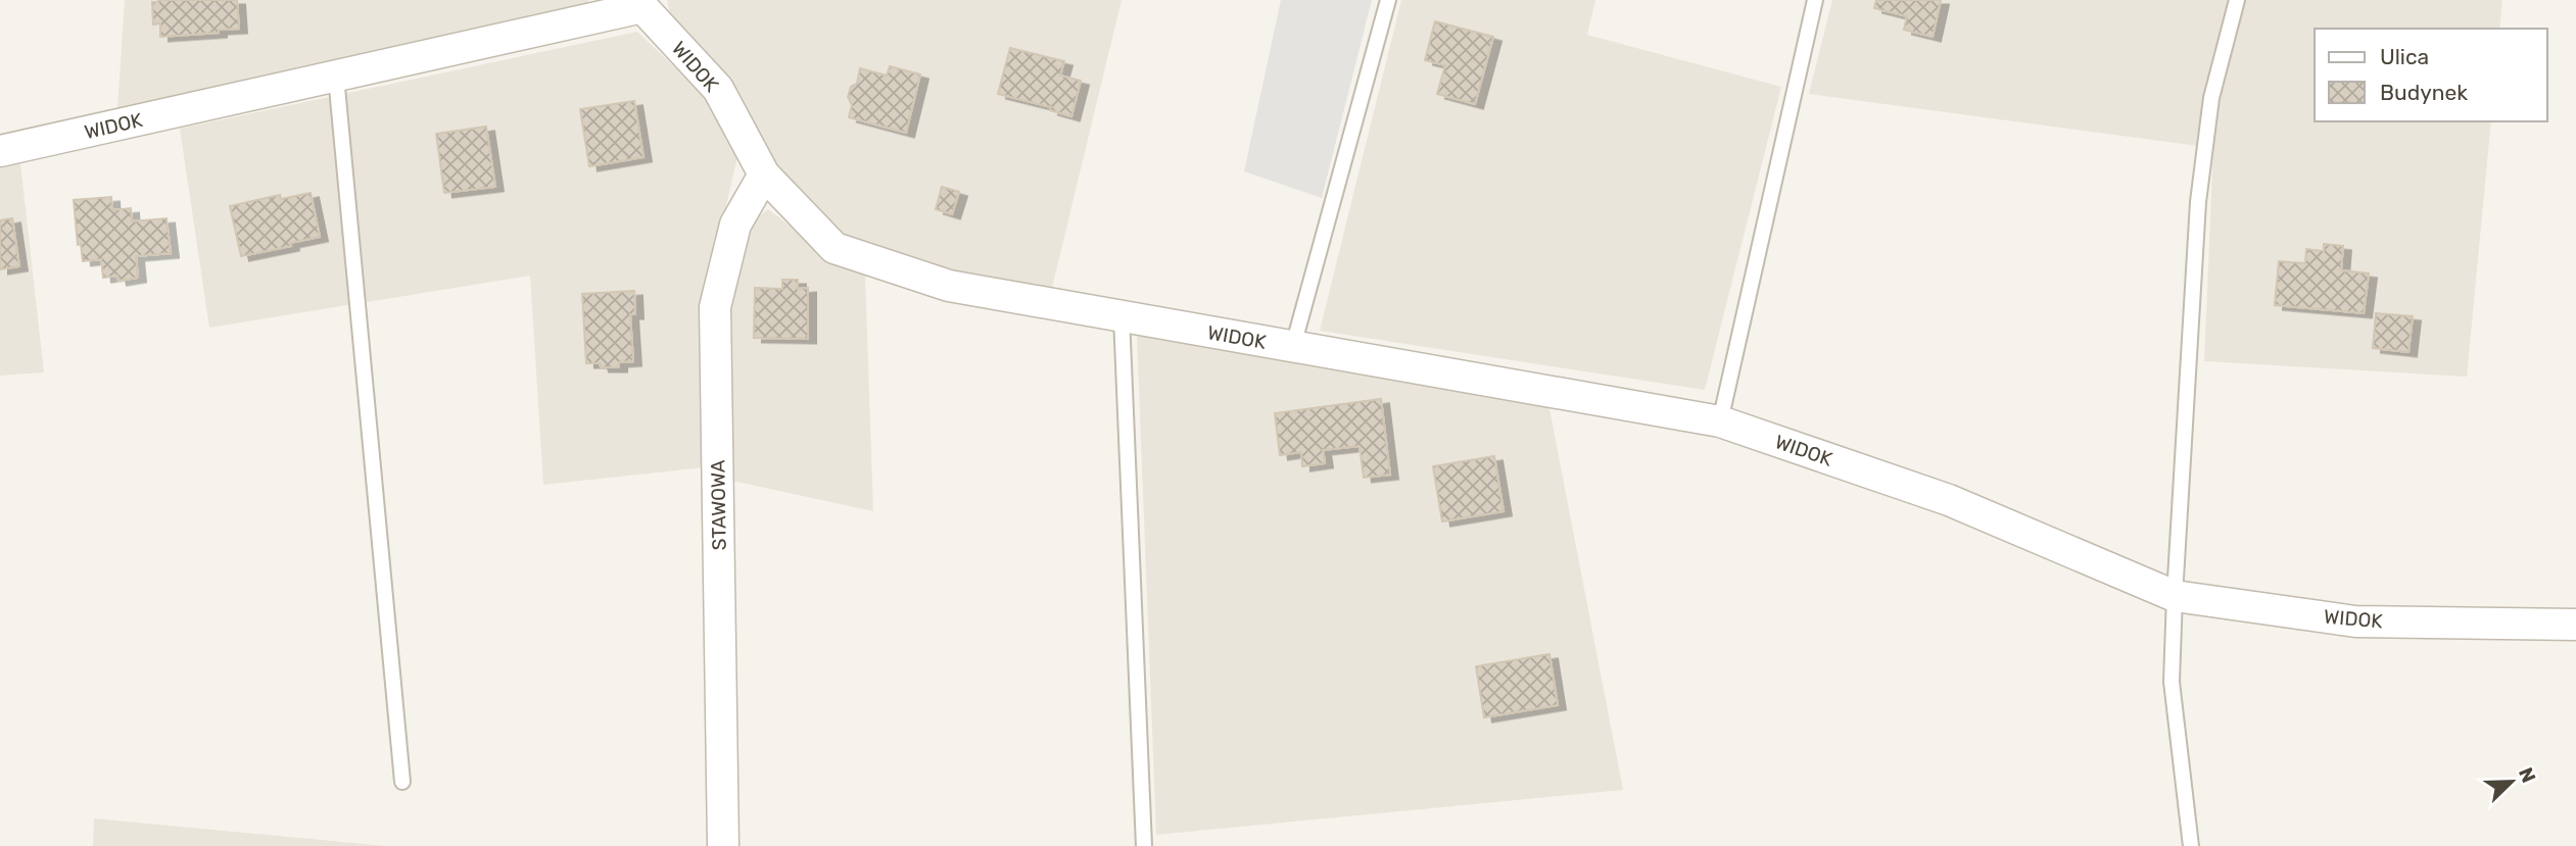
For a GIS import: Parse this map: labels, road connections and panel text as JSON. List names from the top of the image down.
{
  "streets": {
    "street": ["WIDOK", "STAWOWA"]
  },
  "crossings": [
    ["WIDOK", "STAWOWA"]
  ],
  "legend": ["Ulica", "Budynek"],
  "north": "top right"
}
